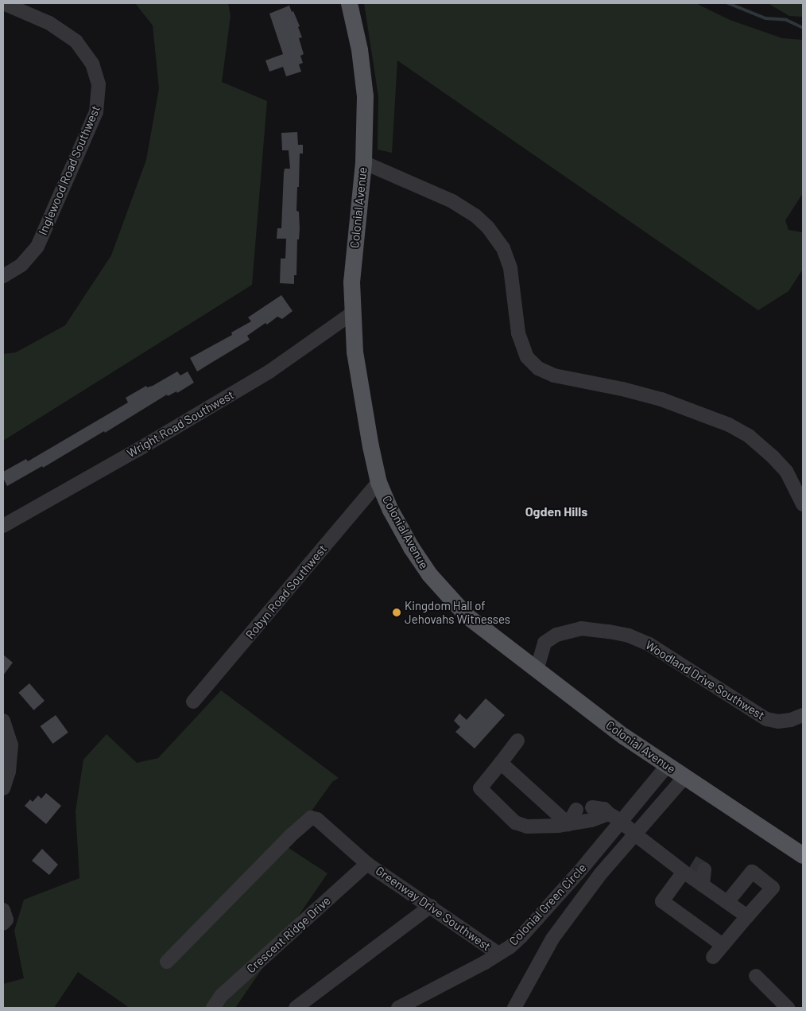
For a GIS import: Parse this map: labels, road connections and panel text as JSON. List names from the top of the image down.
{
  "streets": {
    "main road": ["Colonial Avenue"],
    "street": [
      "Inglewood Road Southwest",
      "Wright Road Southwest",
      "Robyn Road Southwest",
      "Woodland Drive Southwest",
      "Colonial Green Circle",
      "Greenway Drive Southwest",
      "Crescent Ridge Drive"
    ]
  },
  "crossings": [
    ["Colonial Avenue", "Wright Road Southwest"],
    ["Colonial Avenue", "Robyn Road Southwest"],
    ["Colonial Avenue", "Woodland Drive Southwest"],
    ["Colonial Avenue", "Colonial Green Circle"],
    ["Colonial Green Circle", "Greenway Drive Southwest"],
    ["Greenway Drive Southwest", "Crescent Ridge Drive"]
  ],
  "districts": ["Ogden Hills"],
  "places": ["Kingdom Hall of Jehovahs Witnesses"]
}
